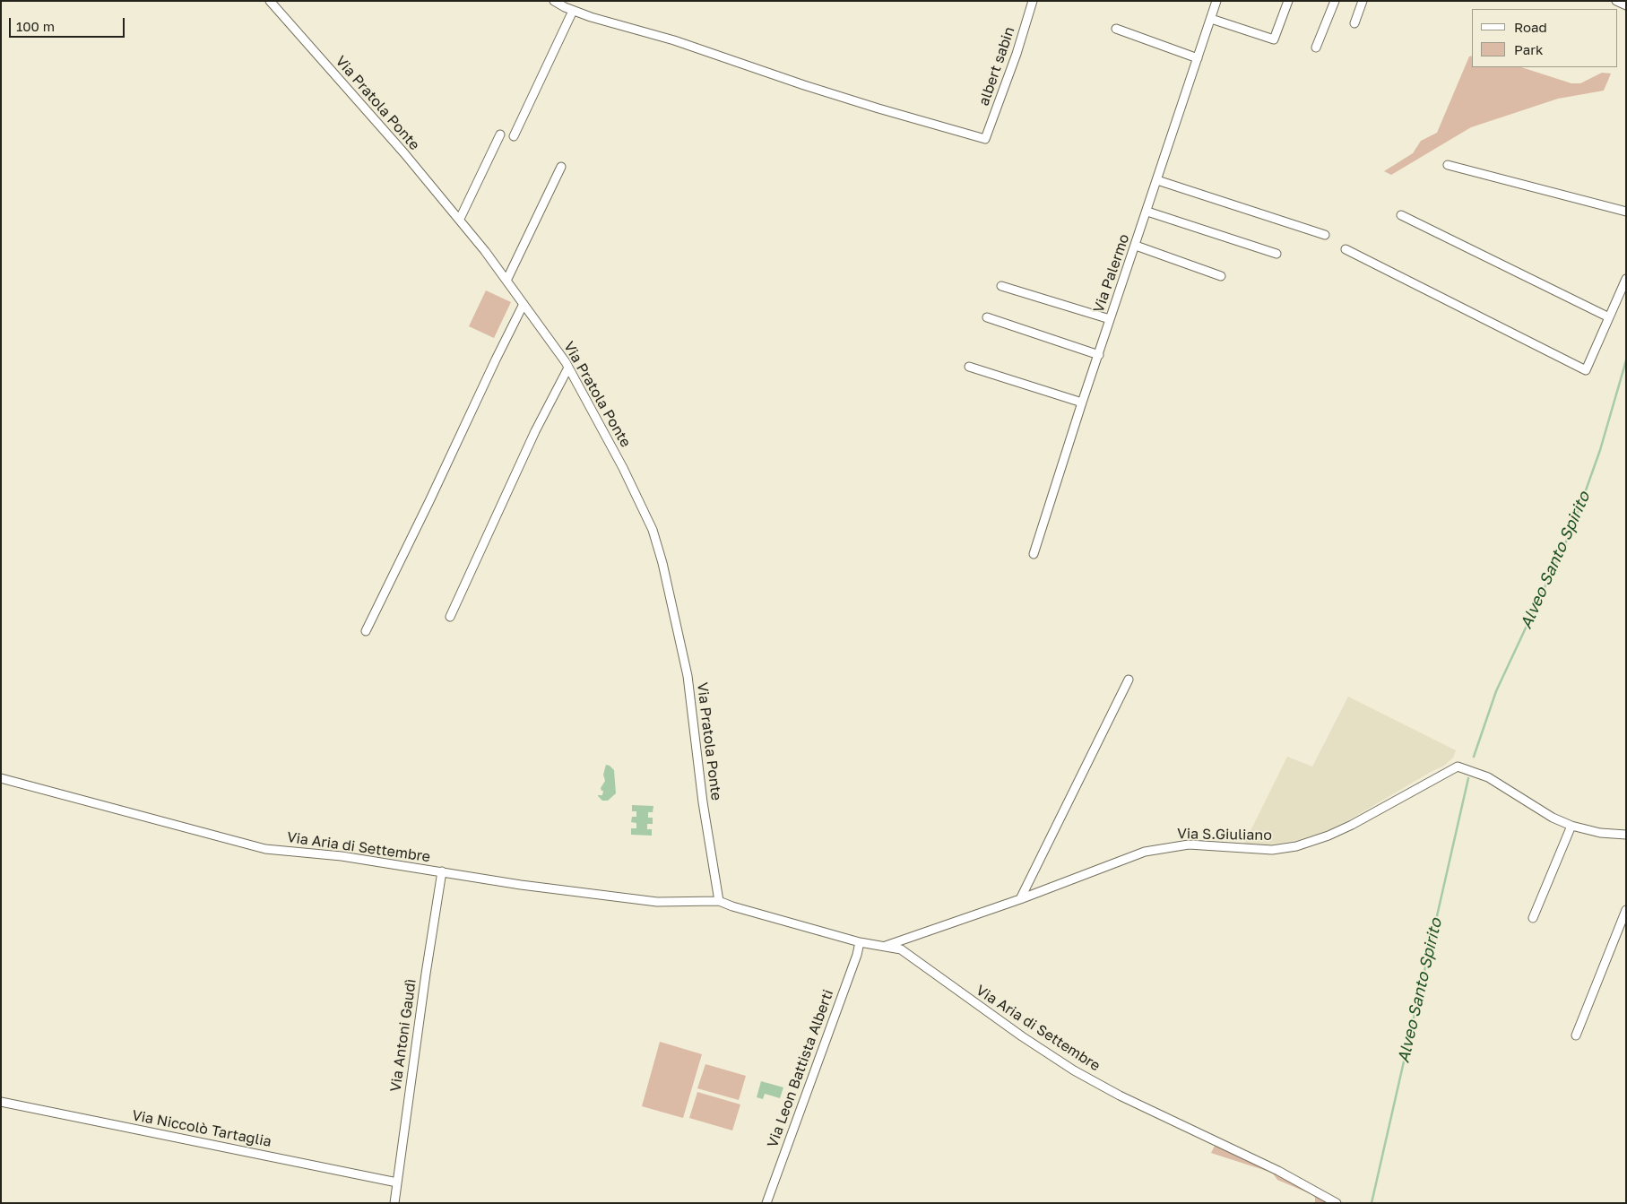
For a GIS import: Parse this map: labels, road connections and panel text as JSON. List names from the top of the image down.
{
  "streets": {
    "street": [
      "albert sabin",
      "Via Pratola Ponte",
      "Via Palermo",
      "Via S.Giuliano",
      "Via Aria di Settembre",
      "Via Antoni Gaudì",
      "Via Leon Battista Alberti",
      "Via Niccolò Tartaglia"
    ]
  },
  "crossings": [
    ["Via Pratola Ponte", "Via Aria di Settembre"],
    ["Via S.Giuliano", "Via Aria di Settembre"],
    ["Via Aria di Settembre", "Via Antoni Gaudì"],
    ["Via Aria di Settembre", "Via Leon Battista Alberti"],
    ["Via Antoni Gaudì", "Via Niccolò Tartaglia"]
  ],
  "water": ["Alveo Santo Spirito"],
  "legend": ["Road", "Park"],
  "scale_bar": "100 m"
}
